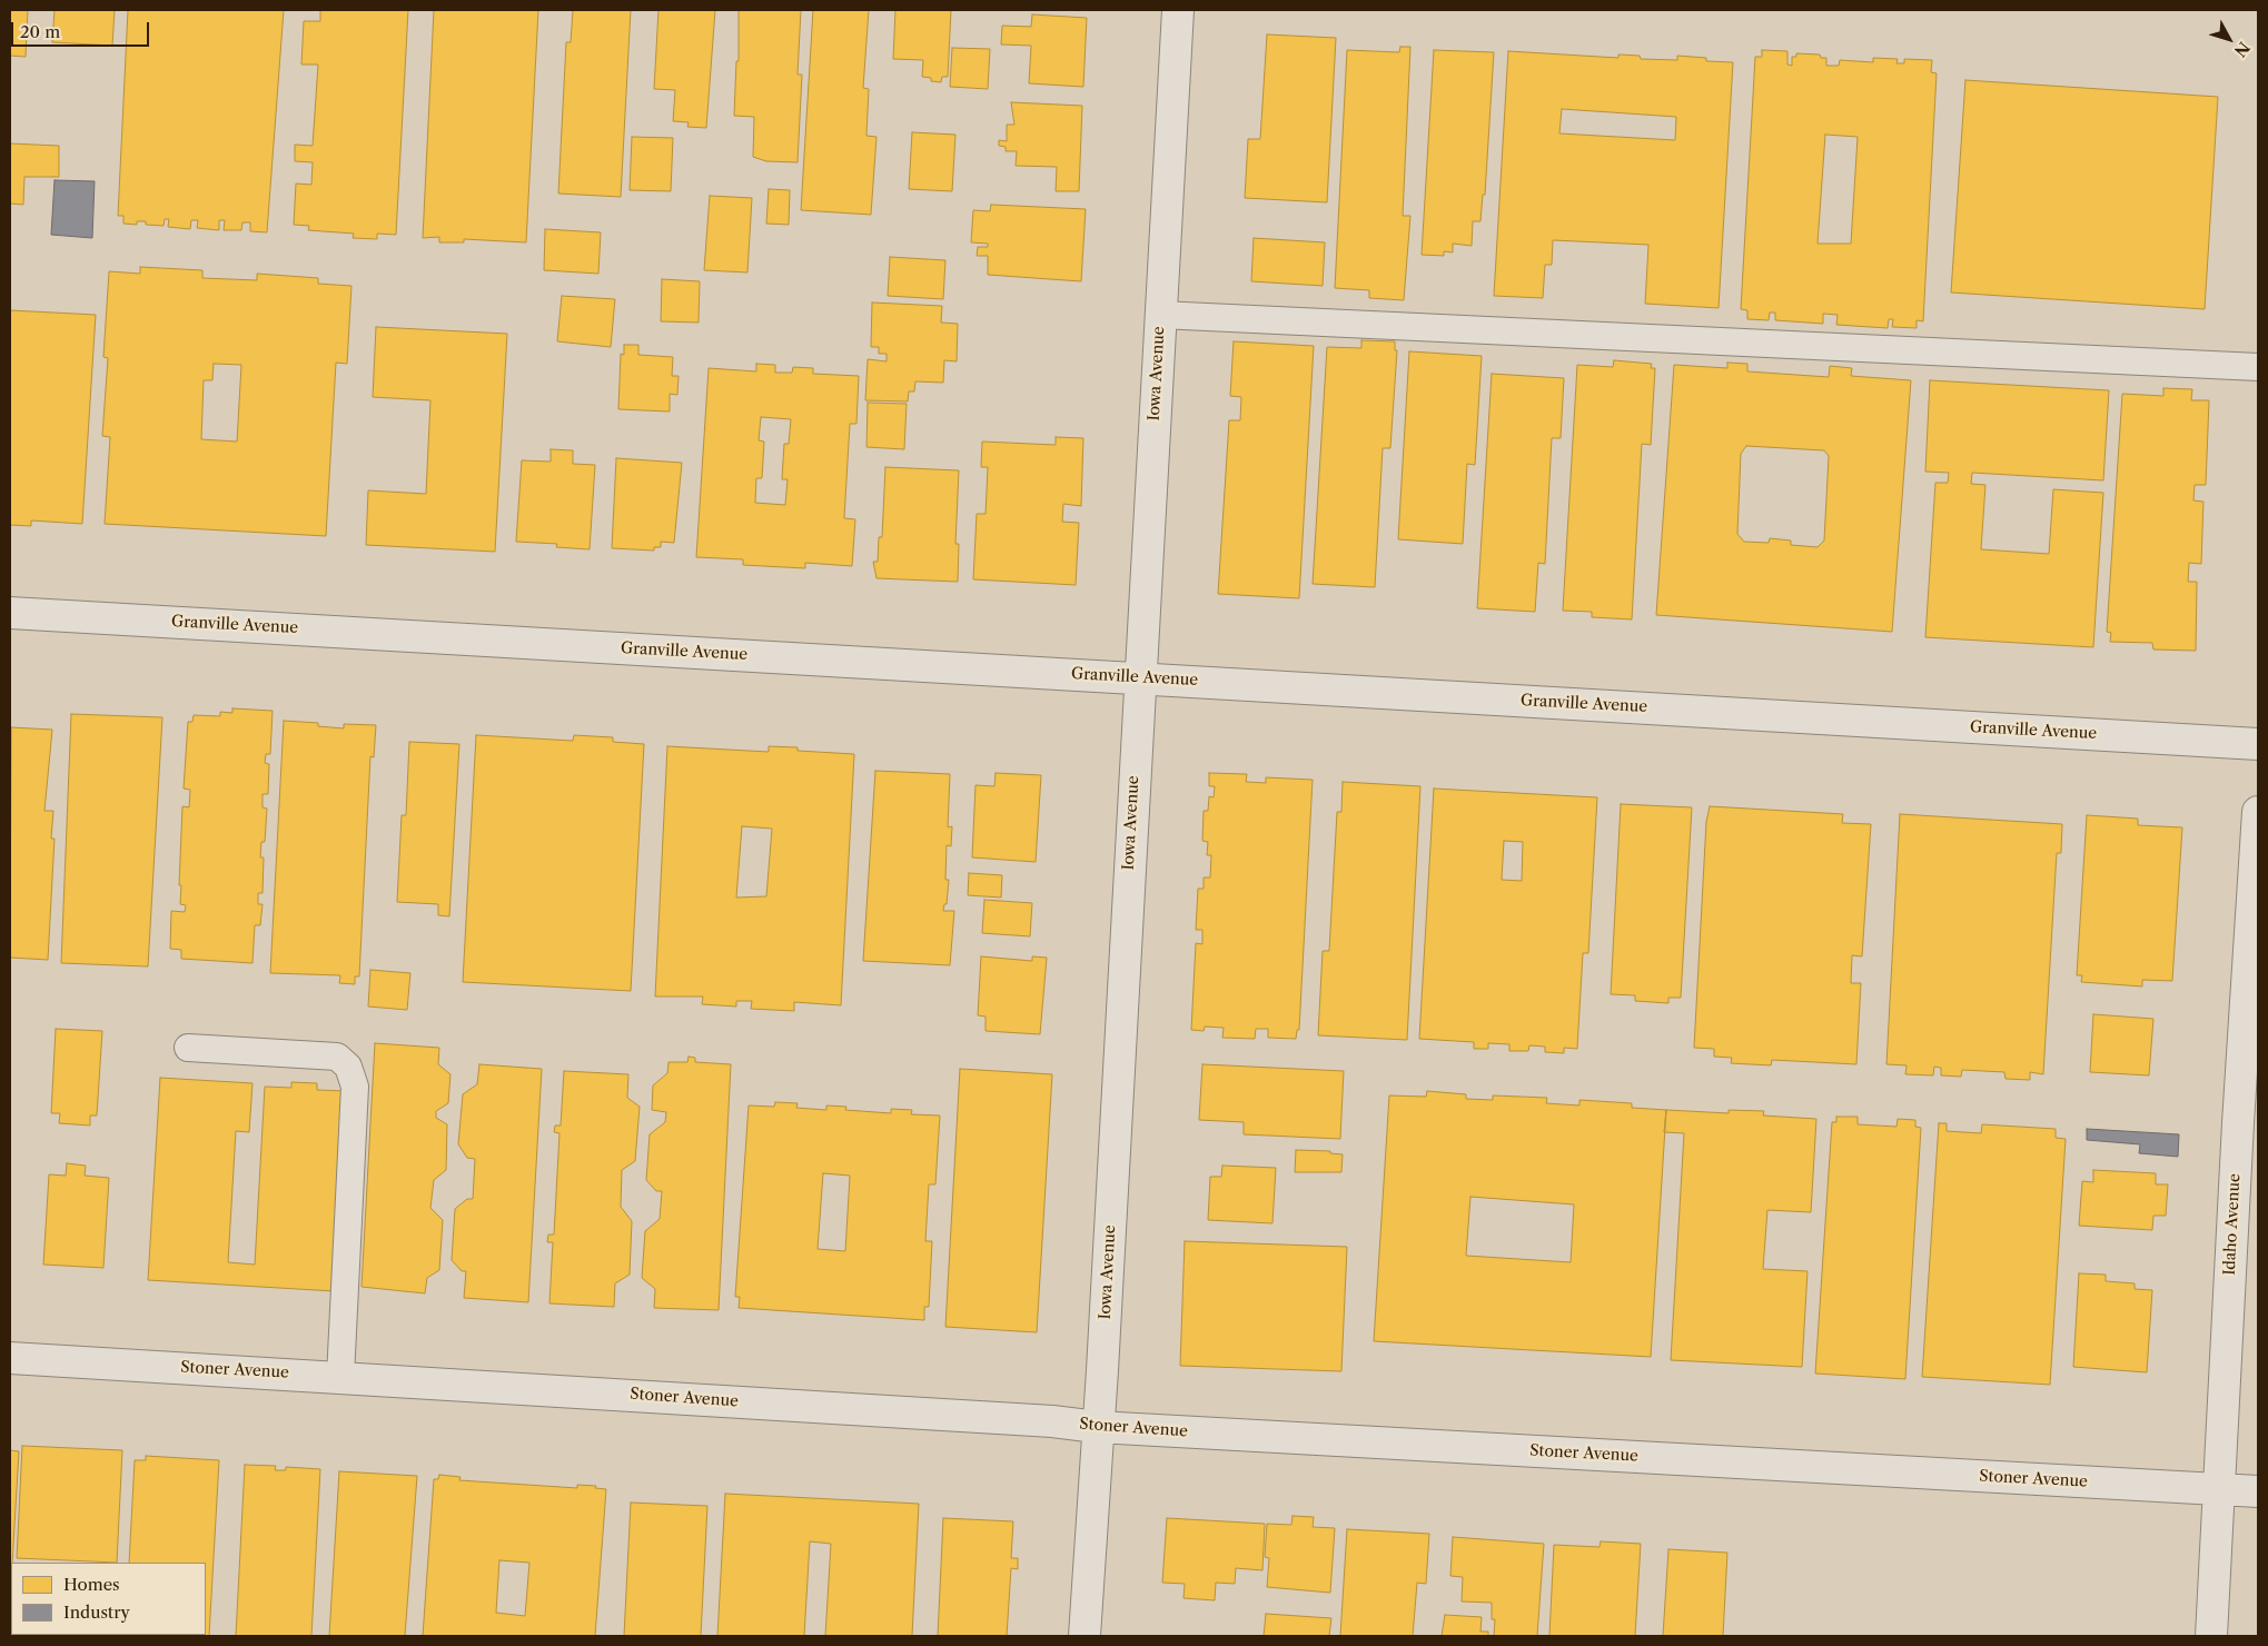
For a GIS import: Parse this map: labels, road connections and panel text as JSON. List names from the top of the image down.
{
  "streets": {
    "street": [
      "Iowa Avenue",
      "Granville Avenue",
      "Idaho Avenue",
      "Stoner Avenue"
    ]
  },
  "crossings": [
    ["Iowa Avenue", "Granville Avenue"],
    ["Iowa Avenue", "Stoner Avenue"],
    ["Idaho Avenue", "Stoner Avenue"]
  ],
  "legend": ["Homes", "Industry"],
  "scale_bar": "20 m",
  "north": "bottom right"
}
